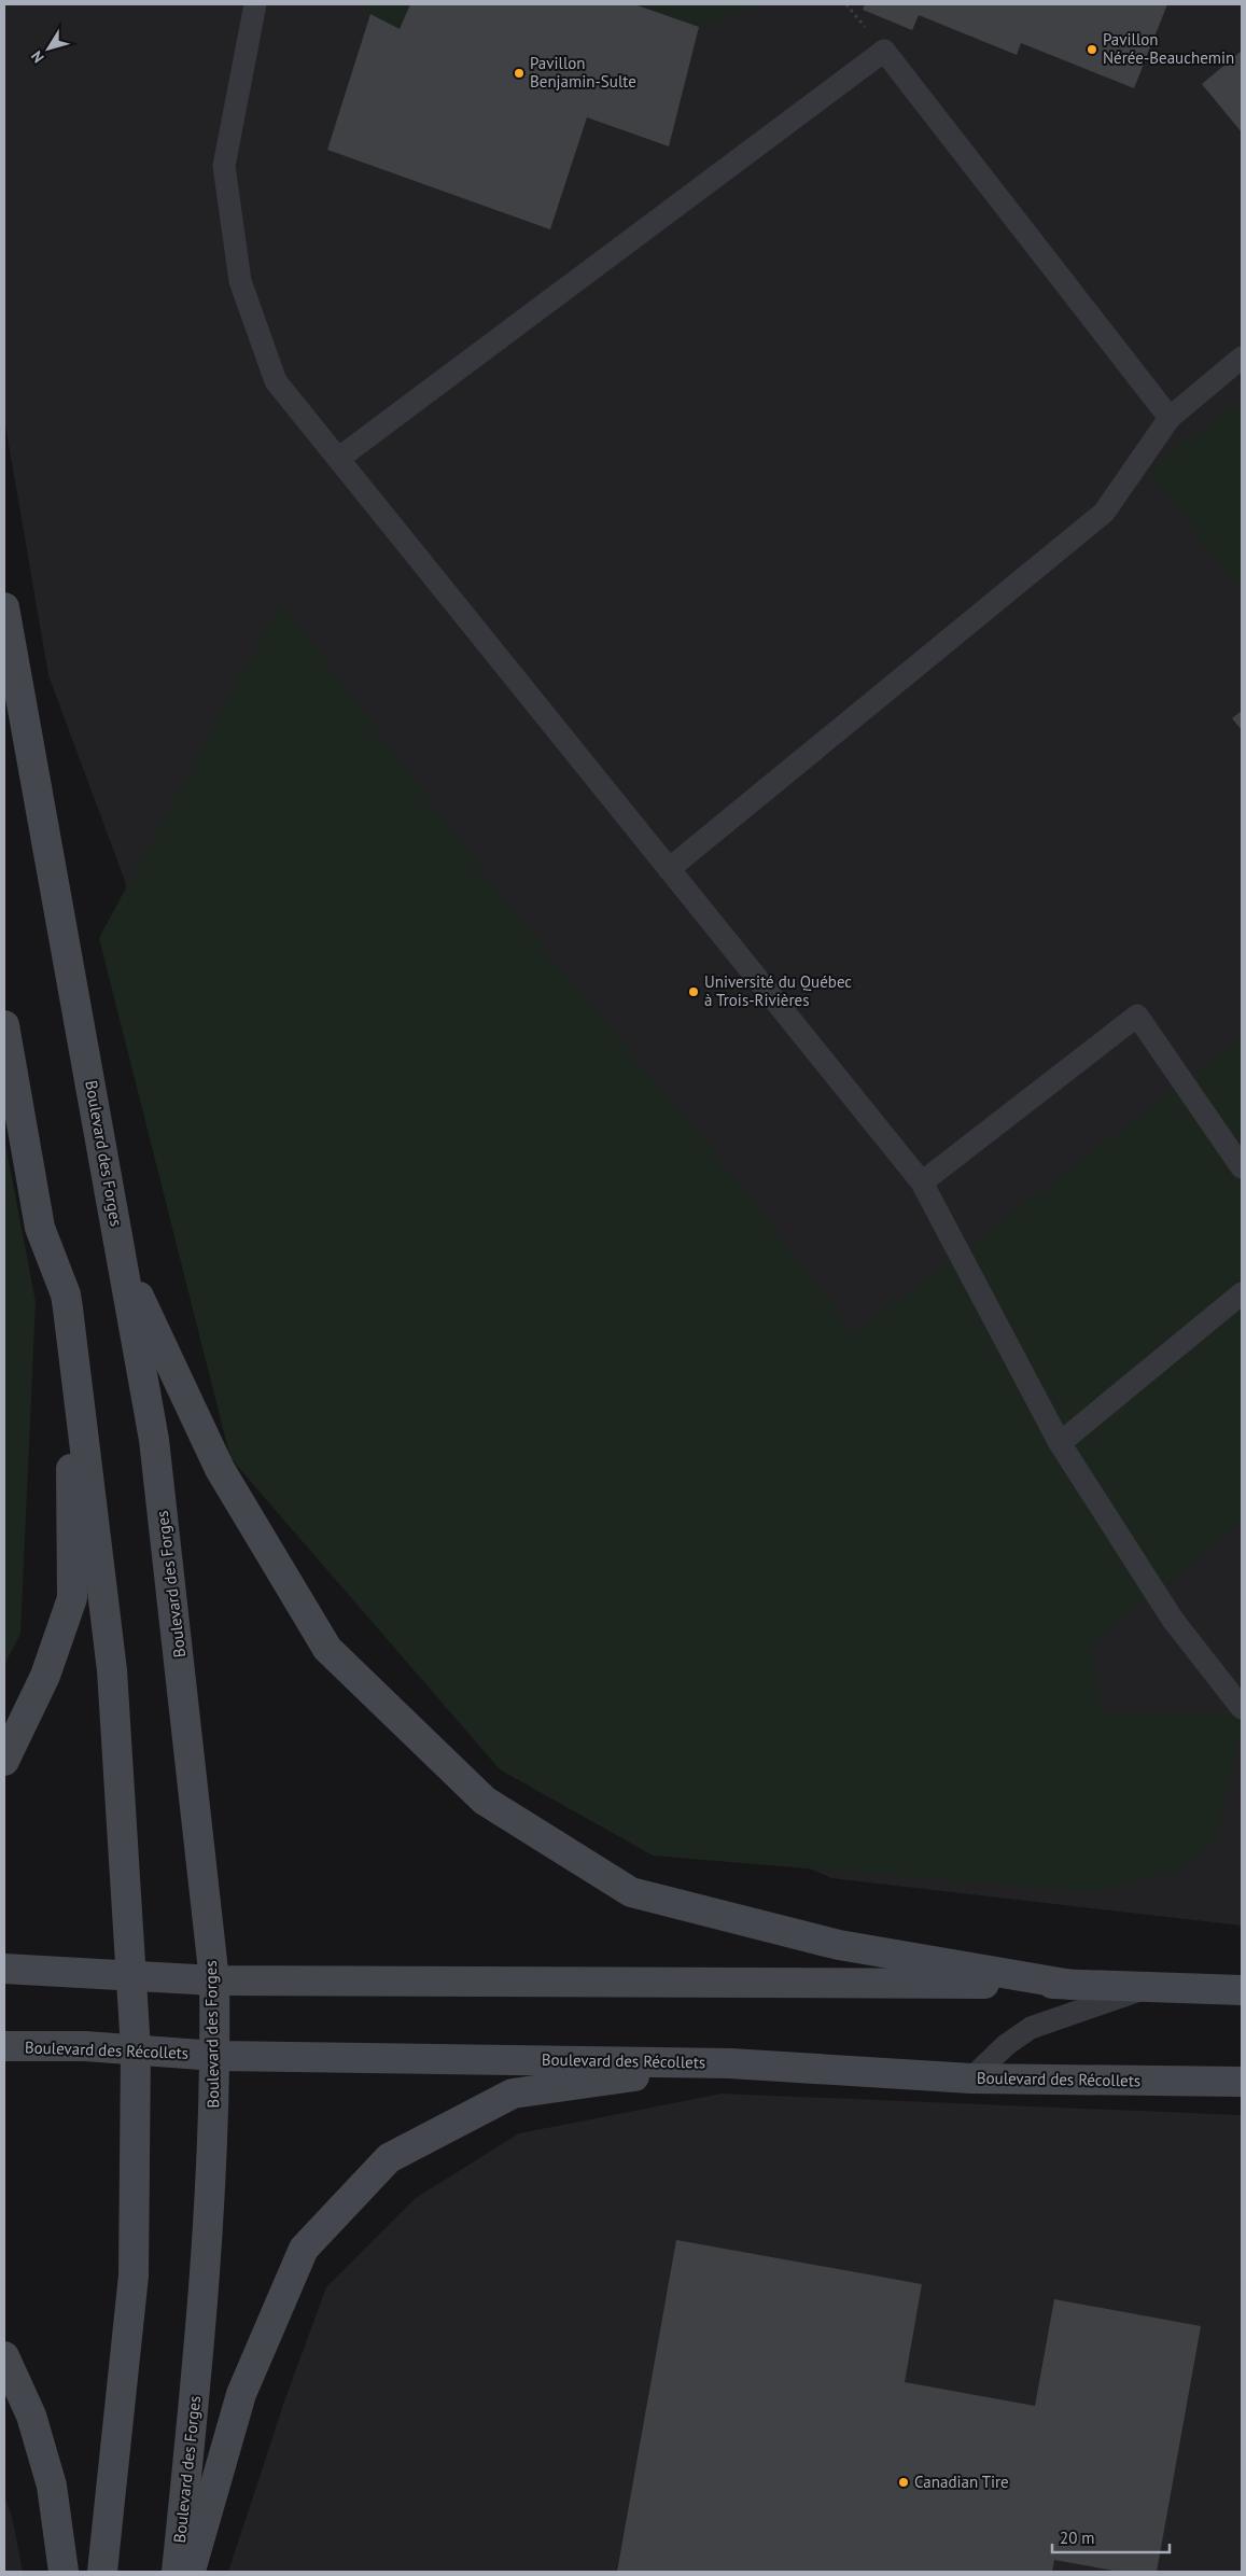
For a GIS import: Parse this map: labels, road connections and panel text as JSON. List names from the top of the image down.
{
  "streets": {
    "main road": ["Boulevard des Forges", "Boulevard des Récollets"]
  },
  "crossings": [
    ["Boulevard des Forges", "Boulevard des Récollets"]
  ],
  "places": [
    "Pavillon Nérée-Beauchemin",
    "Pavillon Benjamin-Sulte",
    "Université du Québec à Trois-Rivières",
    "Canadian Tire"
  ],
  "scale_bar": "20 m",
  "north": "bottom left"
}
